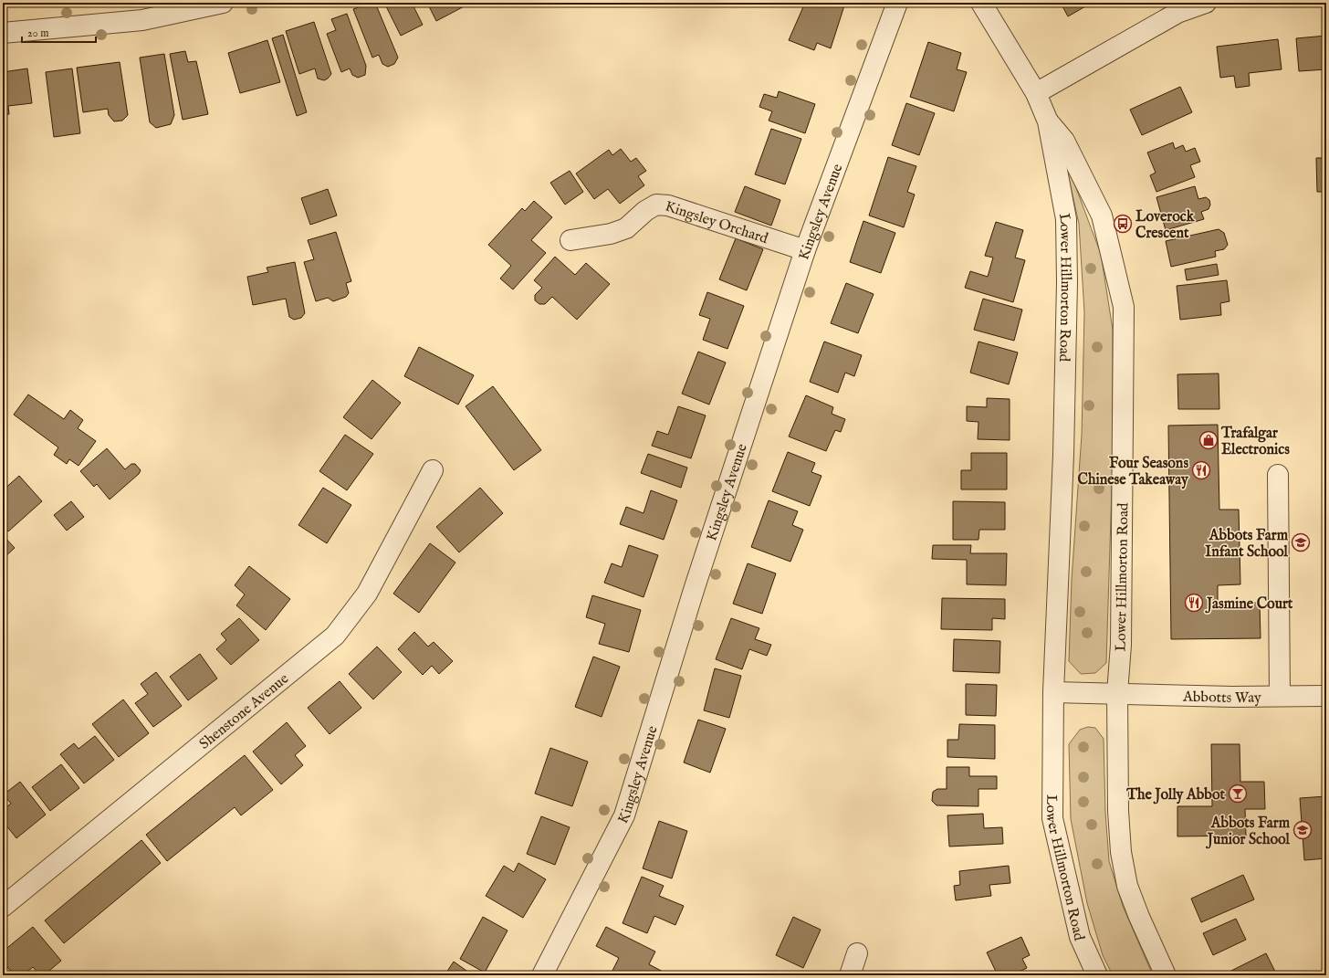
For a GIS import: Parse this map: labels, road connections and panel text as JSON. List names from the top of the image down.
{
  "streets": {
    "street": [
      "Kingsley Avenue",
      "Kingsley Orchard",
      "Lower Hillmorton Road",
      "Abbotts Way",
      "Shenstone Avenue"
    ]
  },
  "crossings": [
    ["Kingsley Avenue", "Kingsley Orchard"],
    ["Lower Hillmorton Road", "Abbotts Way"]
  ],
  "places": {
    "bus stop": ["Loverock Crescent"],
    "shop": ["Trafalgar Electronics"],
    "restaurant": ["Four Seasons Chinese Takeaway", "Jasmine Court"],
    "school or university": ["Abbots Farm Infant School", "Abbots Farm Junior School"],
    "bar": ["The Jolly Abbot"]
  },
  "scale_bar": "20 m"
}
